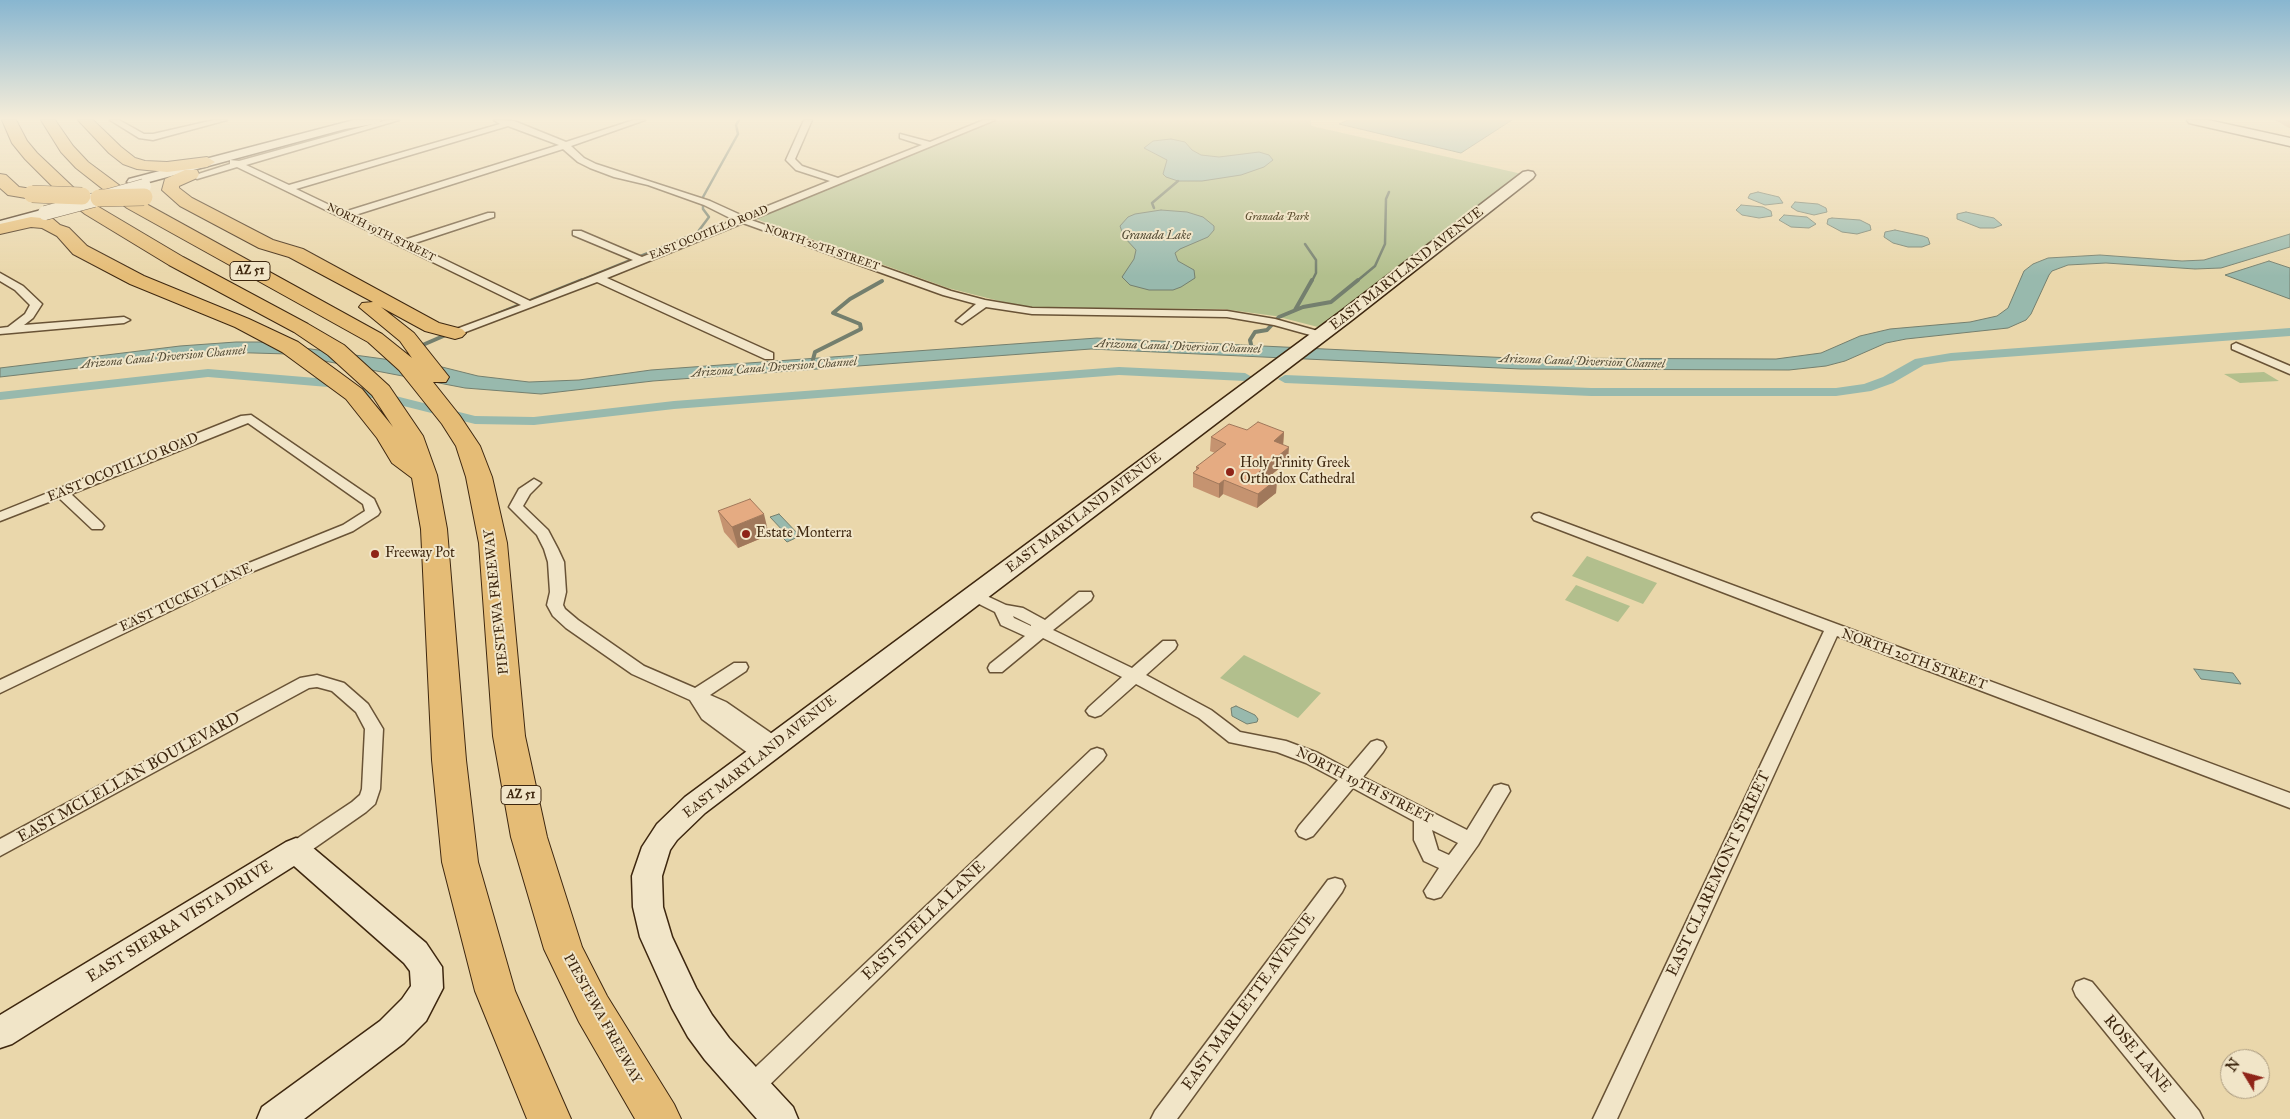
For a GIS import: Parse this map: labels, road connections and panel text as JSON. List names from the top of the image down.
{
  "streets": {
    "highway": ["AZ 51", "PIESTEWA FREEWAY"],
    "street": [
      "NORTH 19TH STREET",
      "EAST OCOTILLO ROAD",
      "NORTH 20TH STREET",
      "EAST MARYLAND AVENUE",
      "EAST TUCKEY LANE",
      "EAST MCLELLAN BOULEVARD",
      "EAST CLAREMONT STREET",
      "EAST STELLA LANE",
      "EAST SIERRA VISTA DRIVE",
      "EAST MARLETTE AVENUE",
      "ROSE LANE"
    ]
  },
  "crossings": [
    ["NORTH 19TH STREET", "EAST OCOTILLO ROAD"],
    ["NORTH 19TH STREET", "EAST MARYLAND AVENUE"],
    ["EAST OCOTILLO ROAD", "NORTH 20TH STREET"],
    ["EAST OCOTILLO ROAD", "EAST TUCKEY LANE"],
    ["NORTH 20TH STREET", "EAST MARYLAND AVENUE"],
    ["NORTH 20TH STREET", "EAST CLAREMONT STREET"],
    ["EAST MARYLAND AVENUE", "EAST STELLA LANE"],
    ["EAST MCLELLAN BOULEVARD", "EAST SIERRA VISTA DRIVE"]
  ],
  "water": ["Granada Lake", "Arizona Canal Diversion Channel"],
  "parks": ["Granada Park"],
  "places": ["Holy Trinity Greek Orthodox Cathedral", "Estate Monterra", "Freeway Pot"],
  "north": "top left"
}
